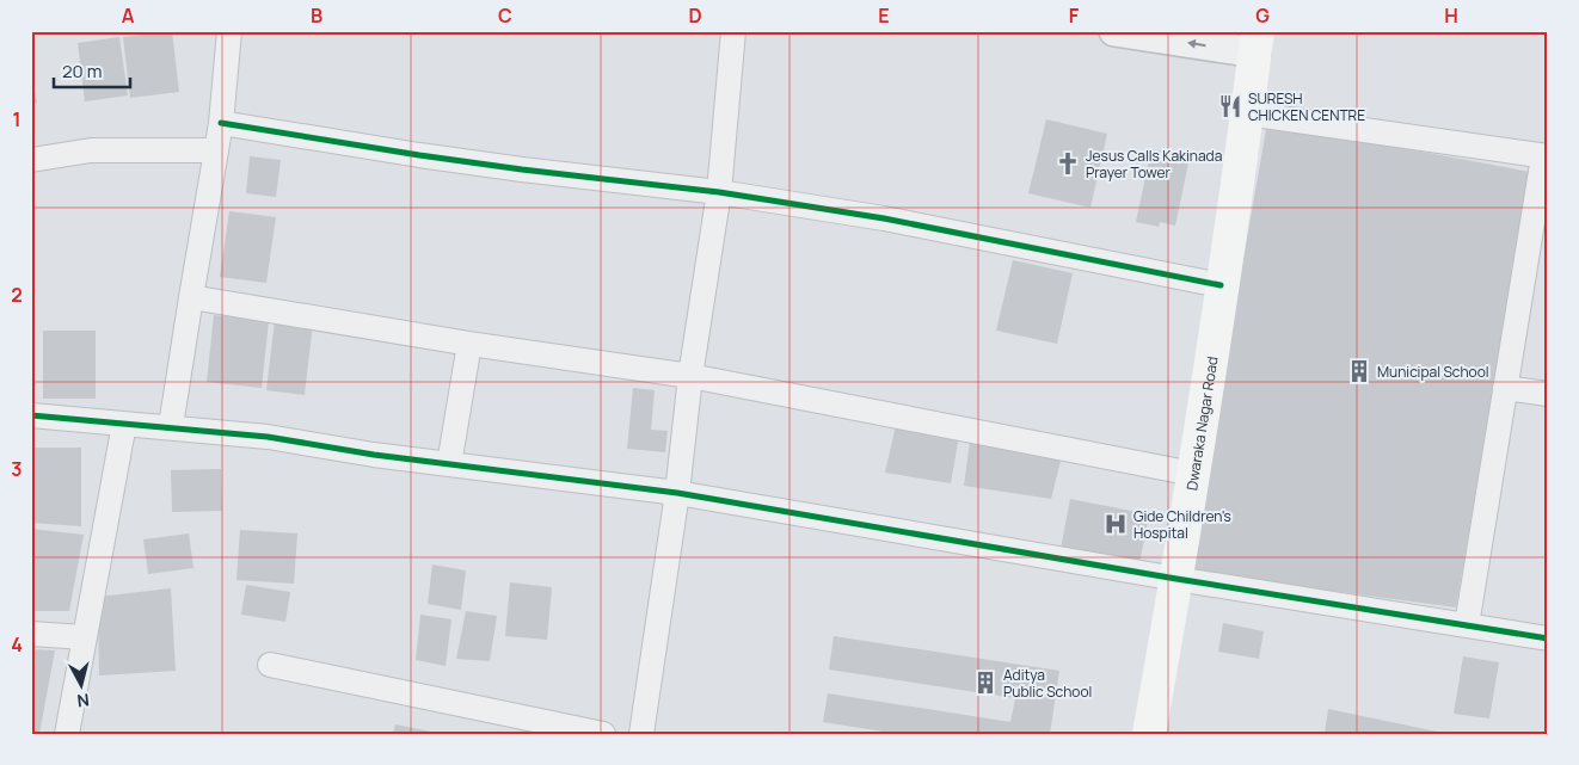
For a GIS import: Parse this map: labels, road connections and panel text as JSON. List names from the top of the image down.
{
  "streets": {
    "main road": ["Dwaraka Nagar Road"]
  },
  "places": {
    "restaurant": ["SURESH CHICKEN CENTRE"],
    "church": ["Jesus Calls Kakinada Prayer Tower"],
    "building": ["Municipal School", "Aditya Public School"],
    "hospital": ["Gide Children's Hospital"]
  },
  "scale_bar": "20 m",
  "north": "bottom",
  "grid": {
    "columns": [
      "A",
      "B",
      "C",
      "D",
      "E",
      "F",
      "G",
      "H"
    ],
    "rows": [
      "1",
      "2",
      "3",
      "4"
    ]
  }
}
